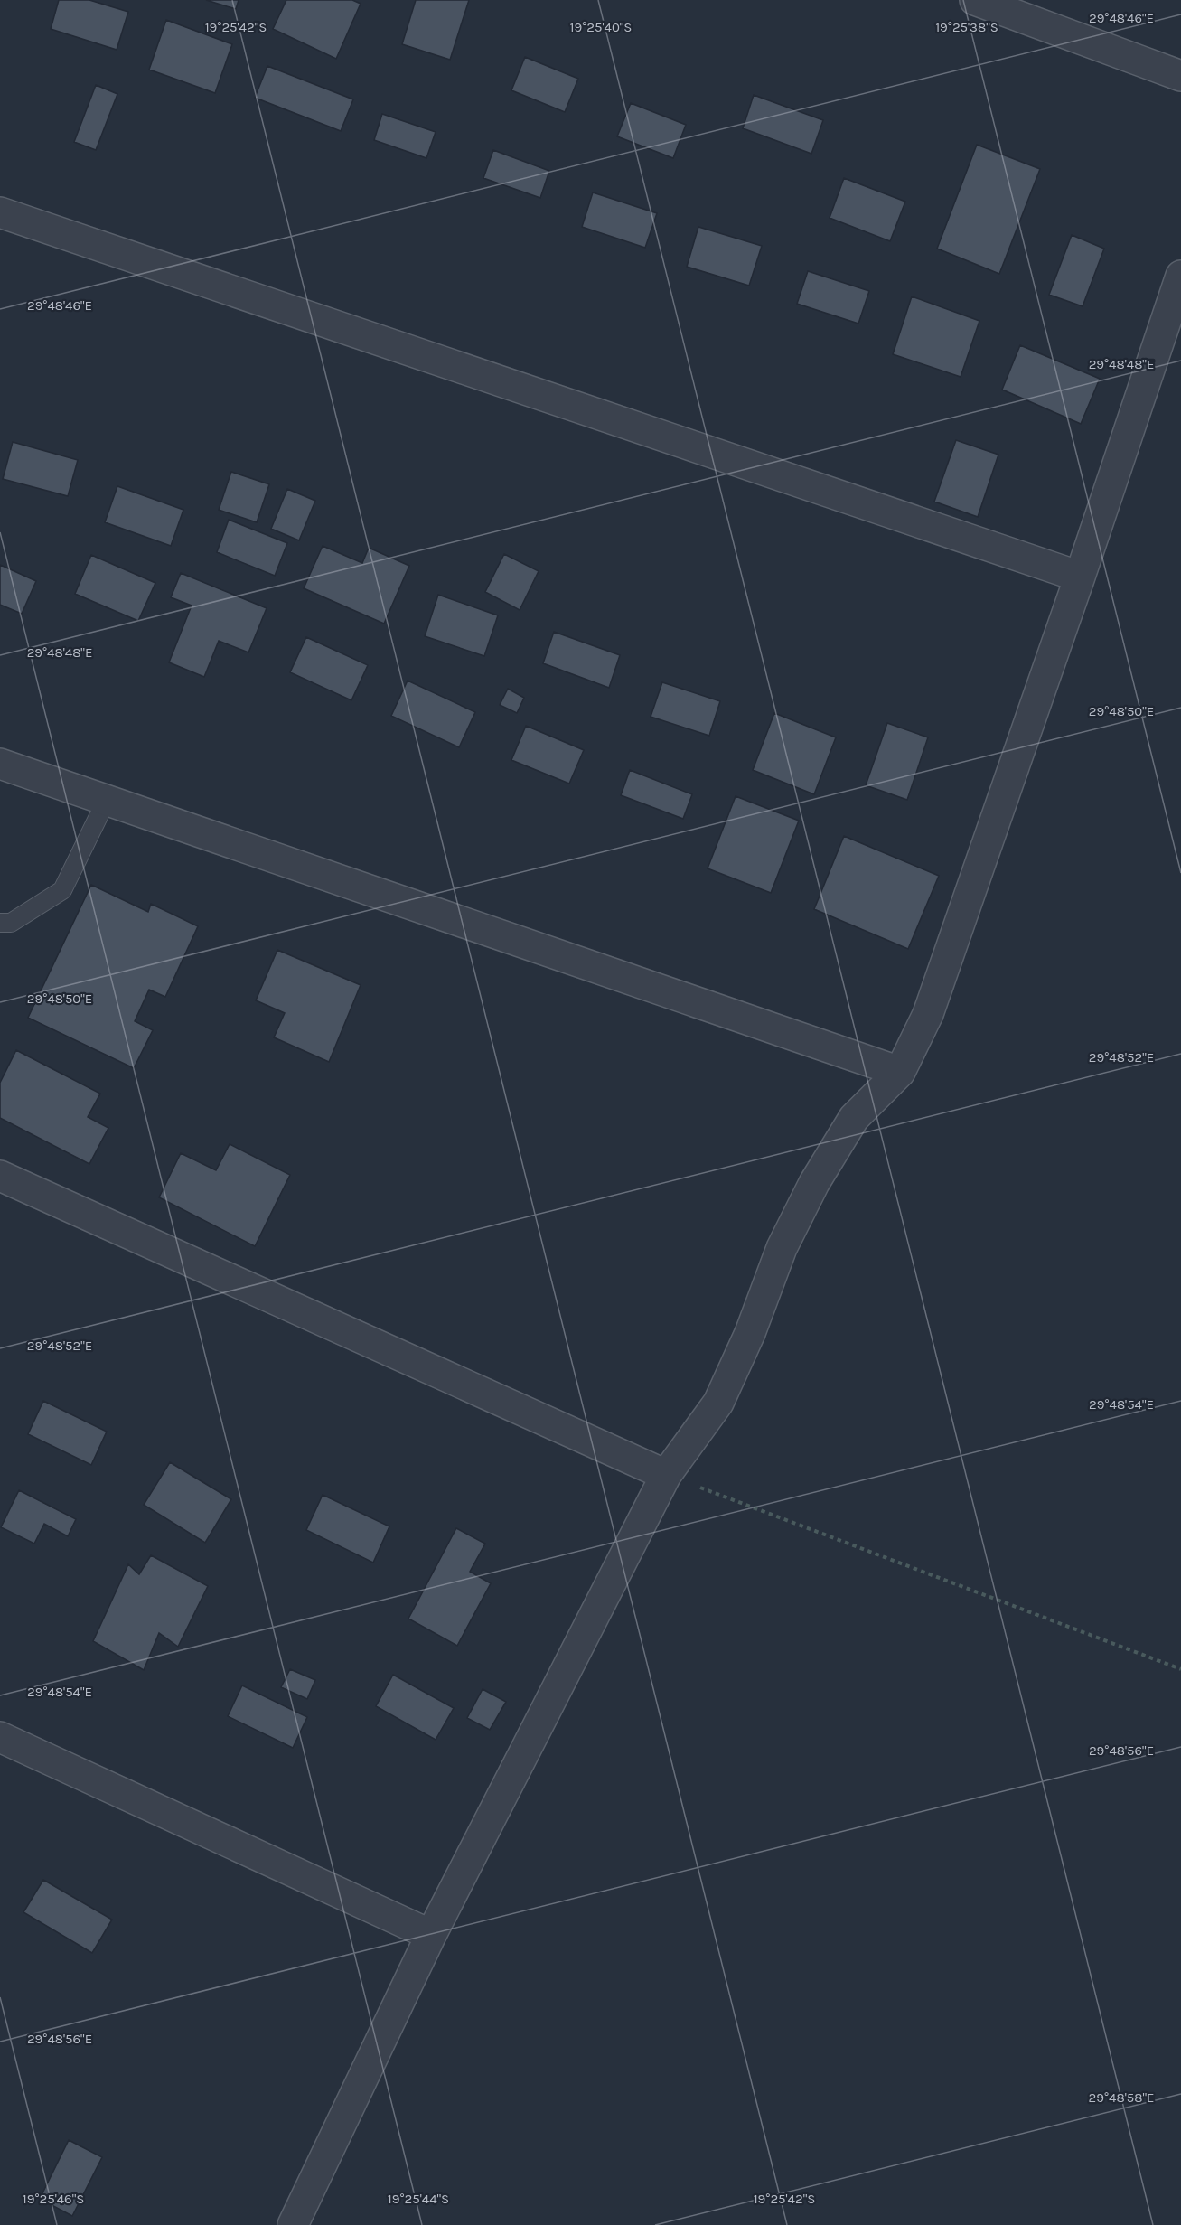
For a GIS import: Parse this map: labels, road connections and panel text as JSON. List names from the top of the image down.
{
  "coordinates": [
    "29°48'46\"E",
    "19°25'42\"S",
    "19°25'40\"S",
    "19°25'38\"S",
    "29°48'48\"E",
    "29°48'50\"E",
    "29°48'52\"E",
    "29°48'54\"E",
    "29°48'56\"E",
    "29°48'58\"E",
    "19°25'46\"S",
    "19°25'44\"S"
  ]
}
